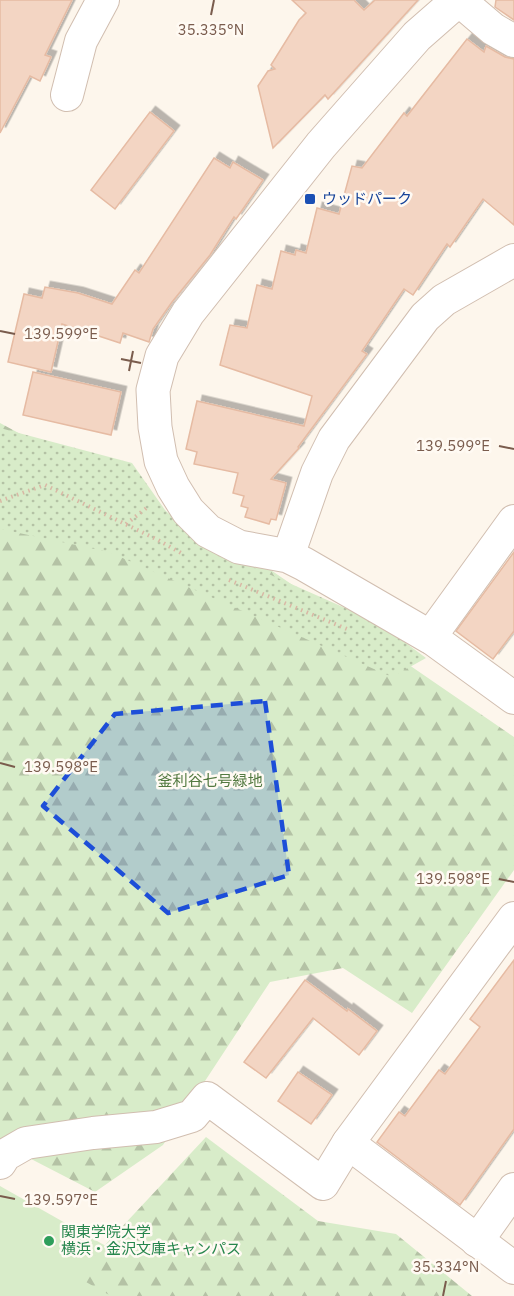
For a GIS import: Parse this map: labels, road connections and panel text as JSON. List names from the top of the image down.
{
  "parks": ["釜利谷七号緑地"],
  "places": {
    "transit": ["ウッドパーク"],
    "other": ["関東学院大学 横浜・金沢文庫キャンパス"]
  },
  "coordinates": [
    "35.335°N",
    "139.599°E",
    "139.598°E",
    "139.597°E",
    "35.334°N"
  ]
}
